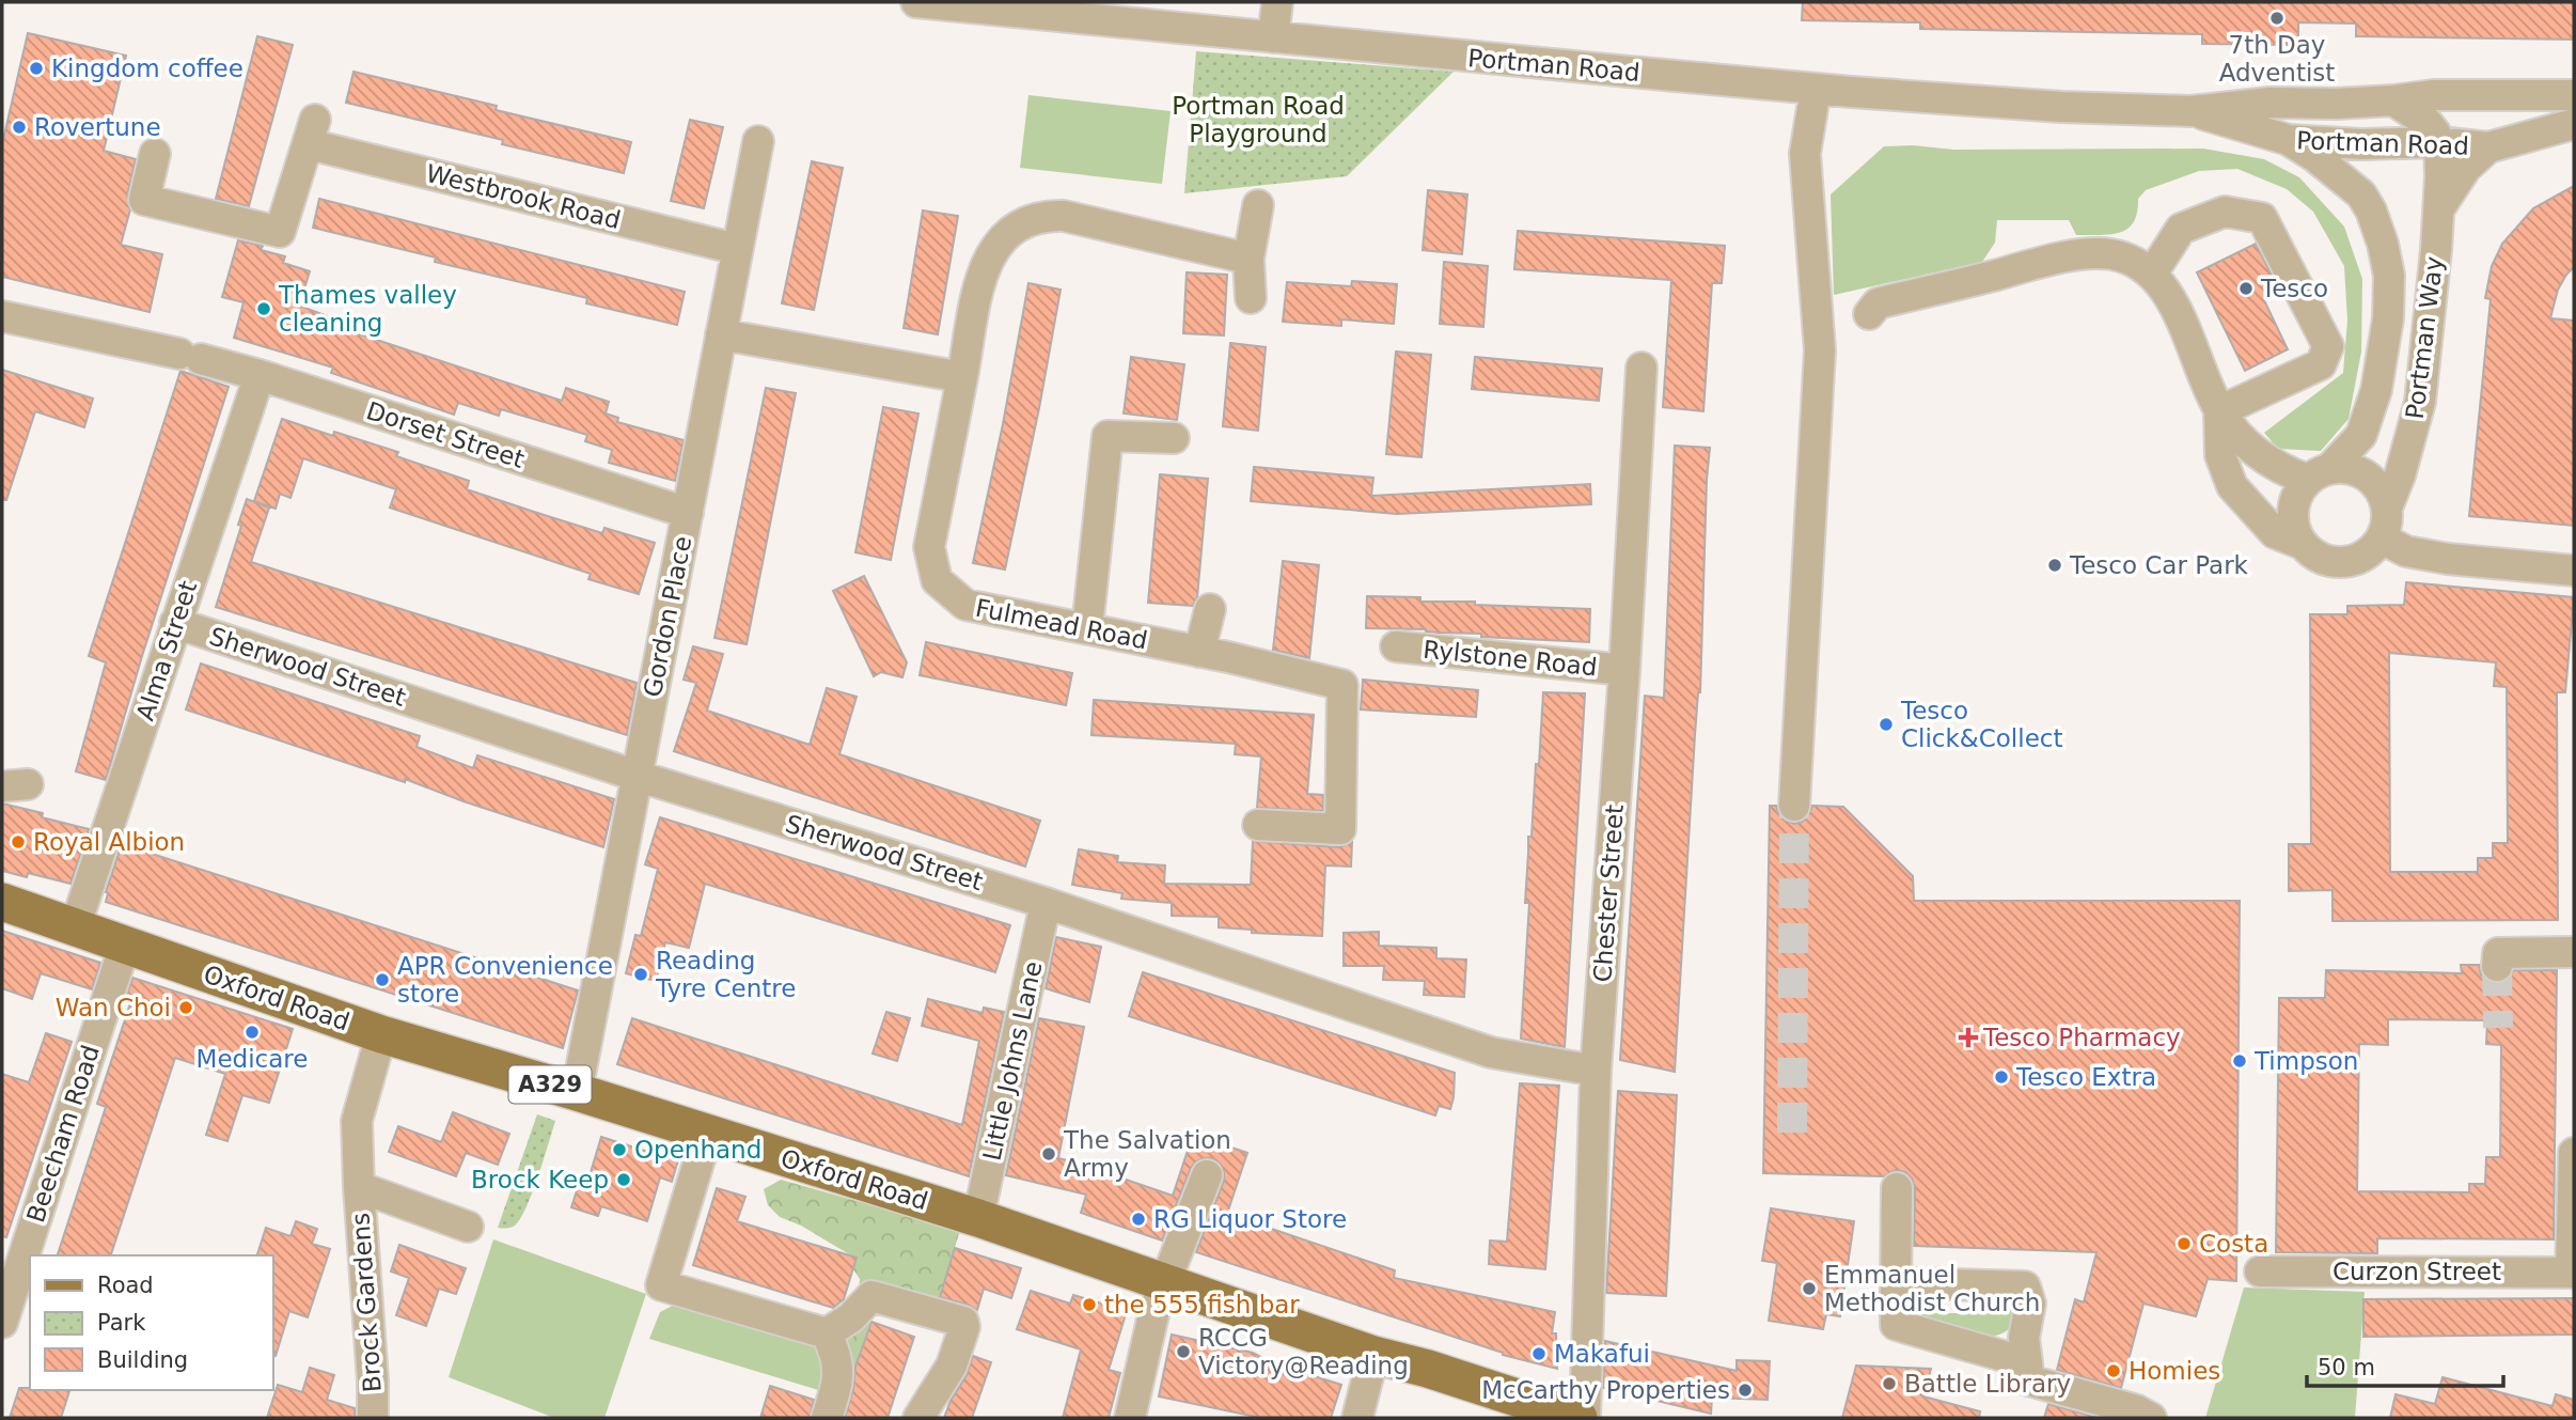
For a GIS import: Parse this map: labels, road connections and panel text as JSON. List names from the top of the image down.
{
  "streets": {
    "main road": ["Oxford Road", "A329"],
    "street": [
      "Portman Road",
      "Westbrook Road",
      "Portman Way",
      "Dorset Street",
      "Gordon Place",
      "Fulmead Road",
      "Alma Street",
      "Rylstone Road",
      "Sherwood Street",
      "Chester Street",
      "Little Johns Lane",
      "Beecham Road",
      "Curzon Street",
      "Brock Gardens"
    ]
  },
  "crossings": [
    ["Portman Road", "Portman Way"],
    ["Westbrook Road", "Gordon Place"],
    ["Dorset Street", "Gordon Place"],
    ["Dorset Street", "Alma Street"],
    ["Gordon Place", "Sherwood Street"],
    ["Gordon Place", "Oxford Road"],
    ["Alma Street", "Sherwood Street"],
    ["Alma Street", "Oxford Road"],
    ["Rylstone Road", "Chester Street"],
    ["Sherwood Street", "Chester Street"],
    ["Sherwood Street", "Little Johns Lane"],
    ["Oxford Road", "Little Johns Lane"],
    ["Oxford Road", "Beecham Road"],
    ["Oxford Road", "Brock Gardens"]
  ],
  "parks": ["Portman Road Playground"],
  "places": {
    "other": [
      "7th Day Adventist",
      "Kingdom coffee",
      "Rovertune",
      "Tesco",
      "Thames valley cleaning",
      "Tesco Car Park",
      "Tesco Click&Collect",
      "Royal Albion",
      "Reading Tyre Centre",
      "APR Convenience store",
      "Wan Choi",
      "Medicare",
      "Timpson",
      "Tesco Extra",
      "Openhand",
      "The Salvation Army",
      "Brock Keep",
      "RG Liquor Store",
      "Costa",
      "Emmanuel Methodist Church",
      "the 555 fish bar",
      "RCCG Victory@Reading",
      "Makafui",
      "Homies",
      "Battle Library",
      "McCarthy Properties"
    ],
    "health": ["Tesco Pharmacy"]
  },
  "legend": ["Road", "Park", "Building"],
  "scale_bar": "50 m"
}
